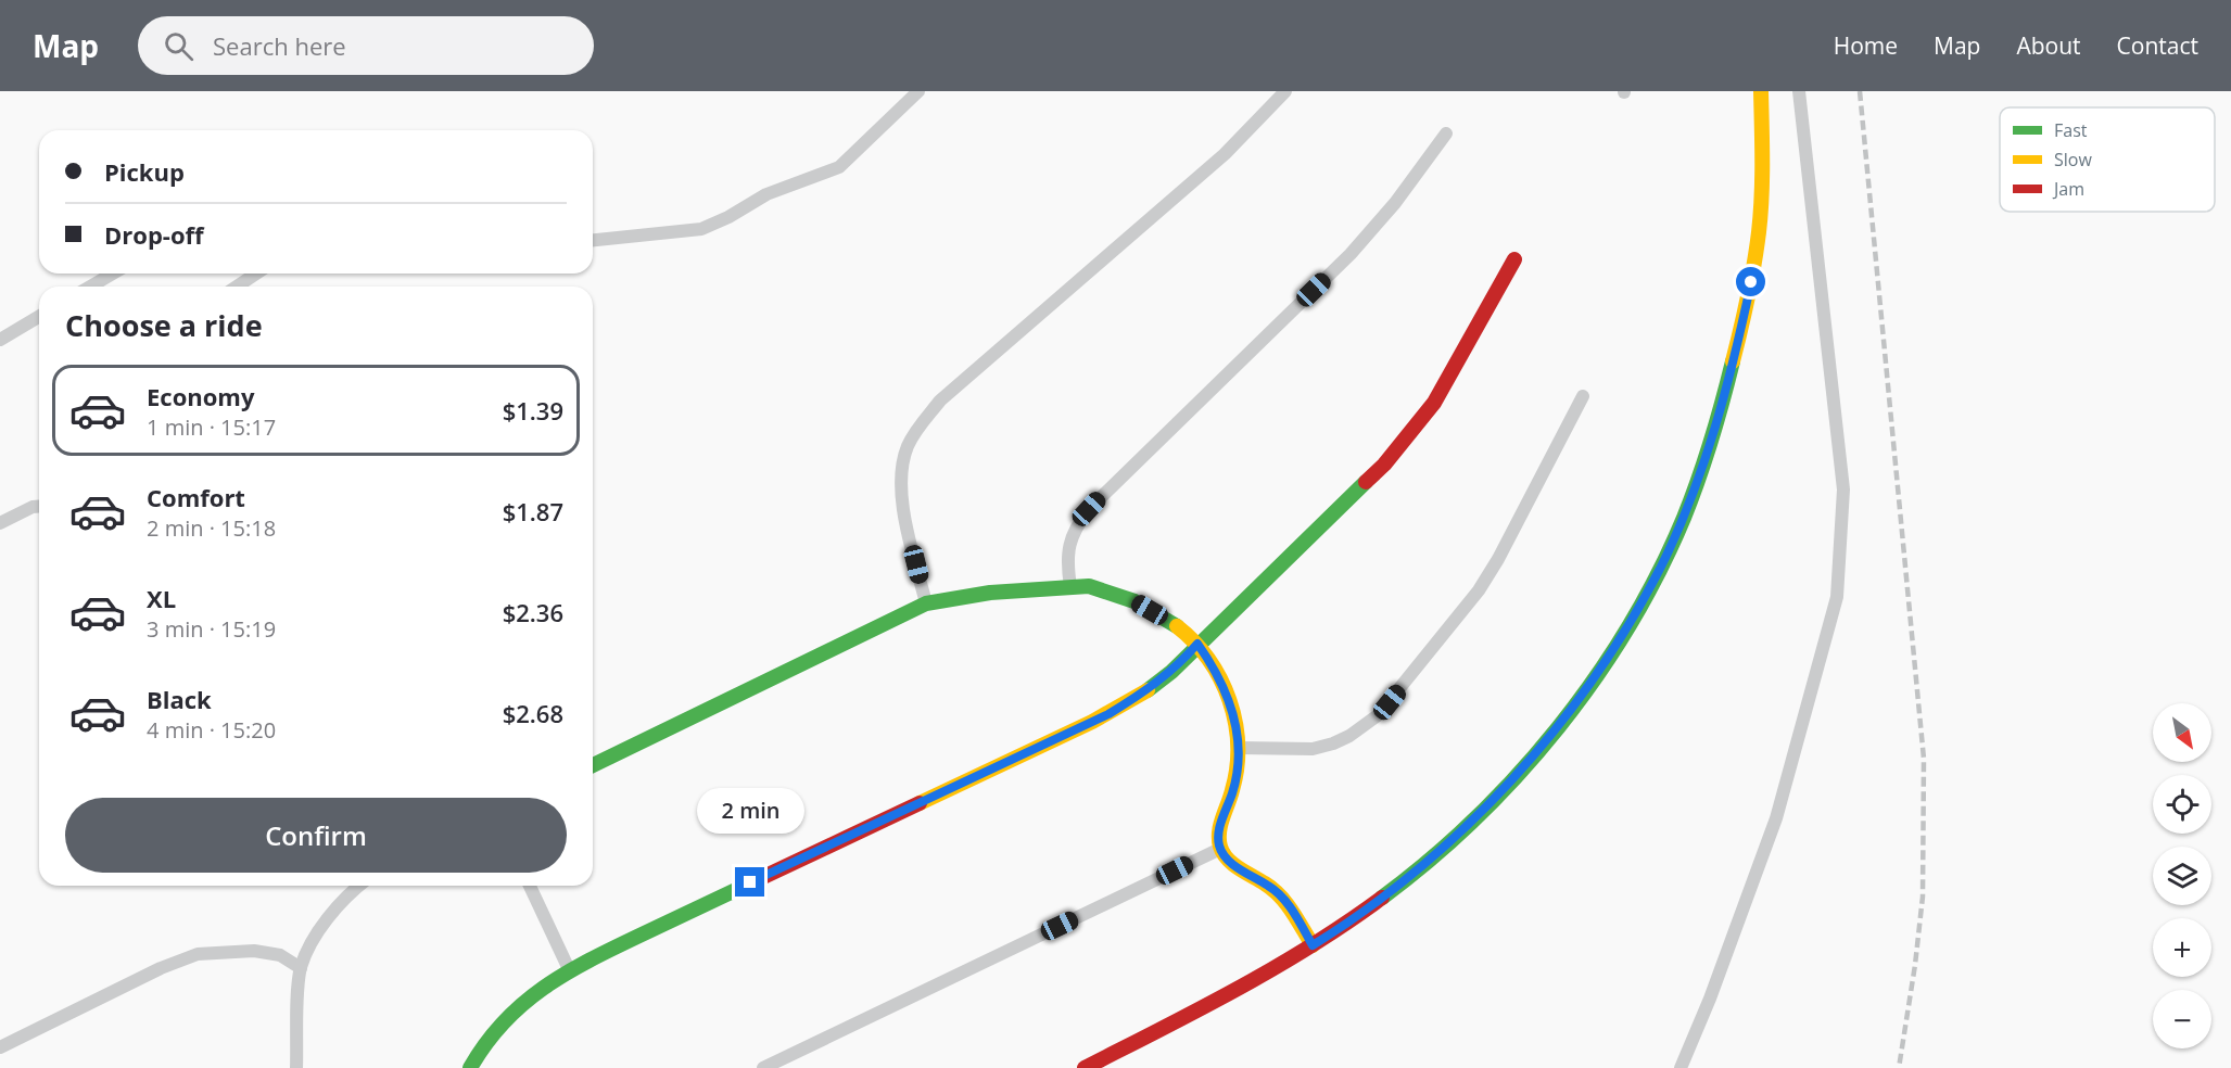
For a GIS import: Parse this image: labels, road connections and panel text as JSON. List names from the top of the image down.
{
  "legend": ["Fast", "Slow", "Jam"],
  "north": "bottom right",
  "page": {
    "header": "Map",
    "search": "Search here",
    "nav": [
      "Home",
      "Map",
      "About",
      "Contact"
    ],
    "banner": ["Pickup", "Drop-off"],
    "heading": "Choose a ride",
    "list": [
      {
        "name": "Economy",
        "note": "1 min · 15:17",
        "value": "$1.39"
      },
      {
        "name": "Comfort",
        "note": "2 min · 15:18",
        "value": "$1.87"
      },
      {
        "name": "XL",
        "note": "3 min · 15:19",
        "value": "$2.36"
      },
      {
        "name": "Black",
        "note": "4 min · 15:20",
        "value": "$2.68"
      }
    ],
    "map_buttons": ["+", "−"],
    "buttons": "Confirm",
    "bubble": "2 min"
  }
}
